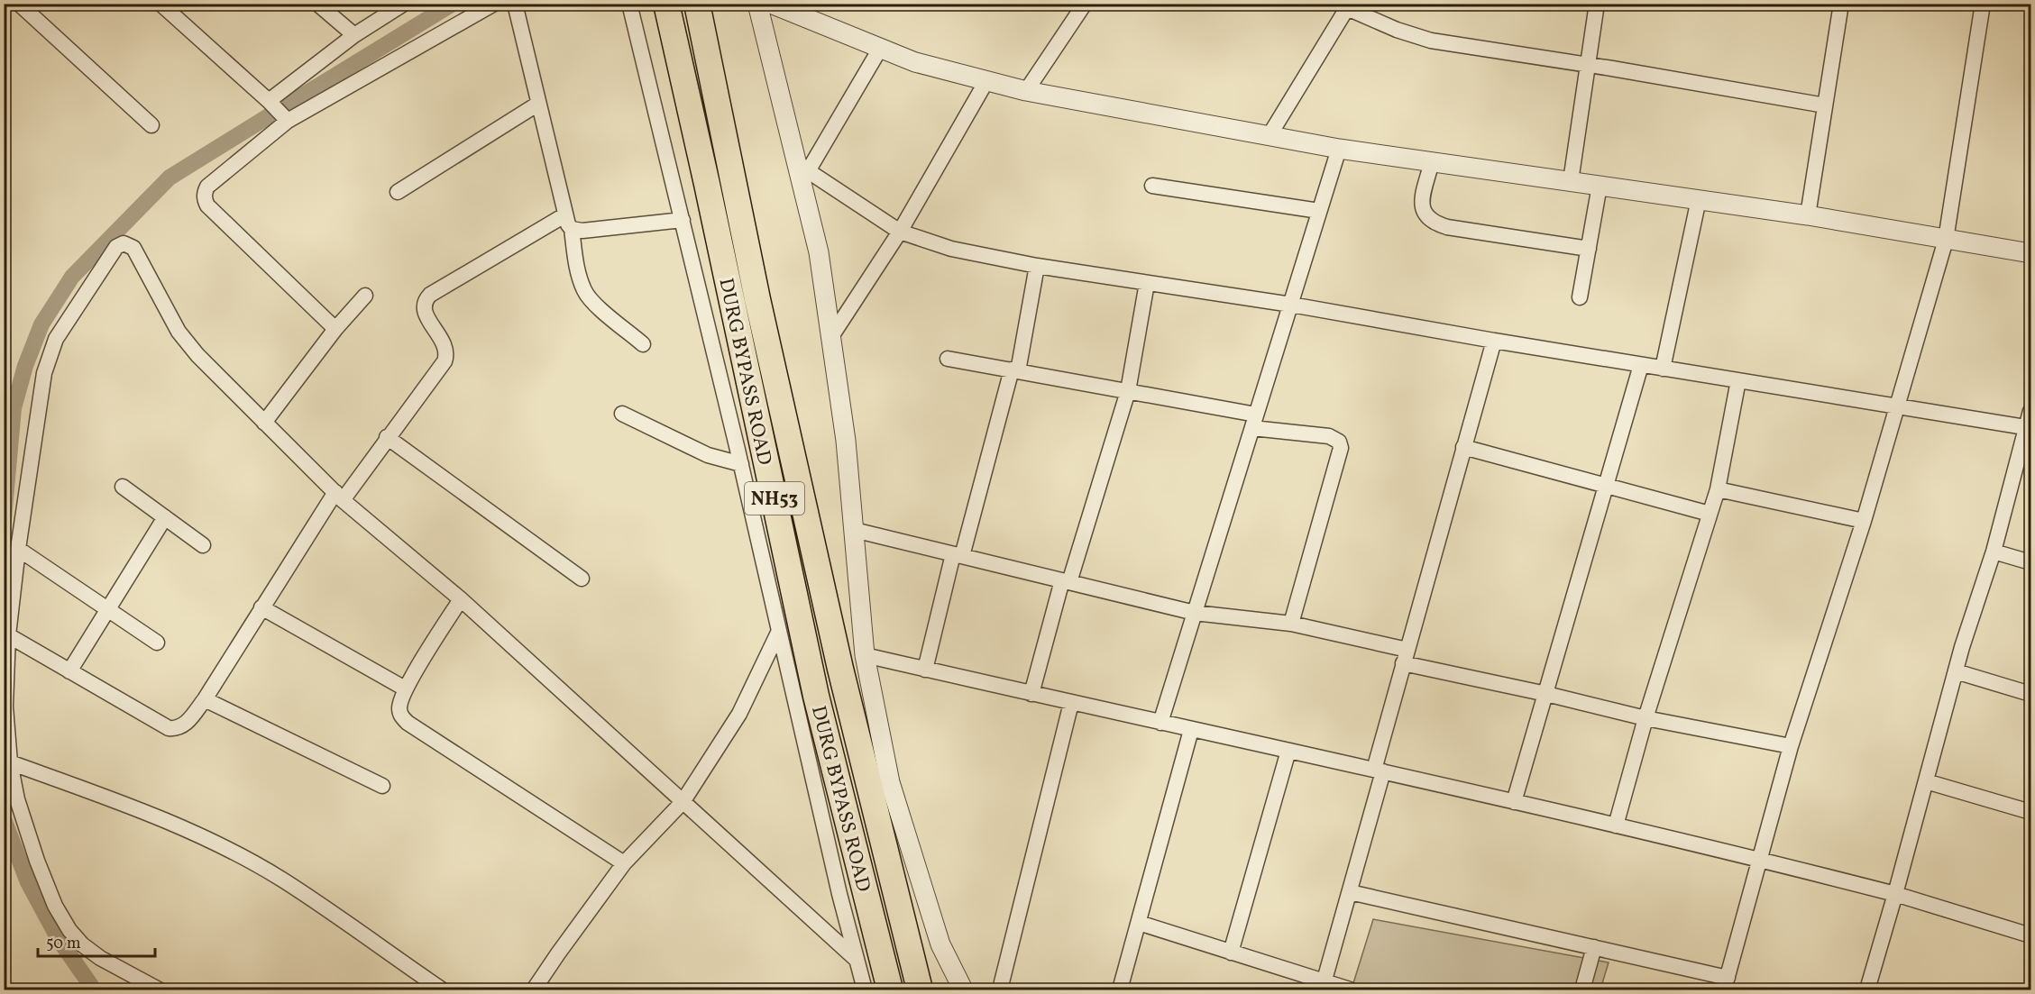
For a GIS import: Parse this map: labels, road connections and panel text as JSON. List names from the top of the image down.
{
  "streets": {
    "highway": ["DURG BYPASS ROAD", "NH53"]
  },
  "scale_bar": "50 m"
}
